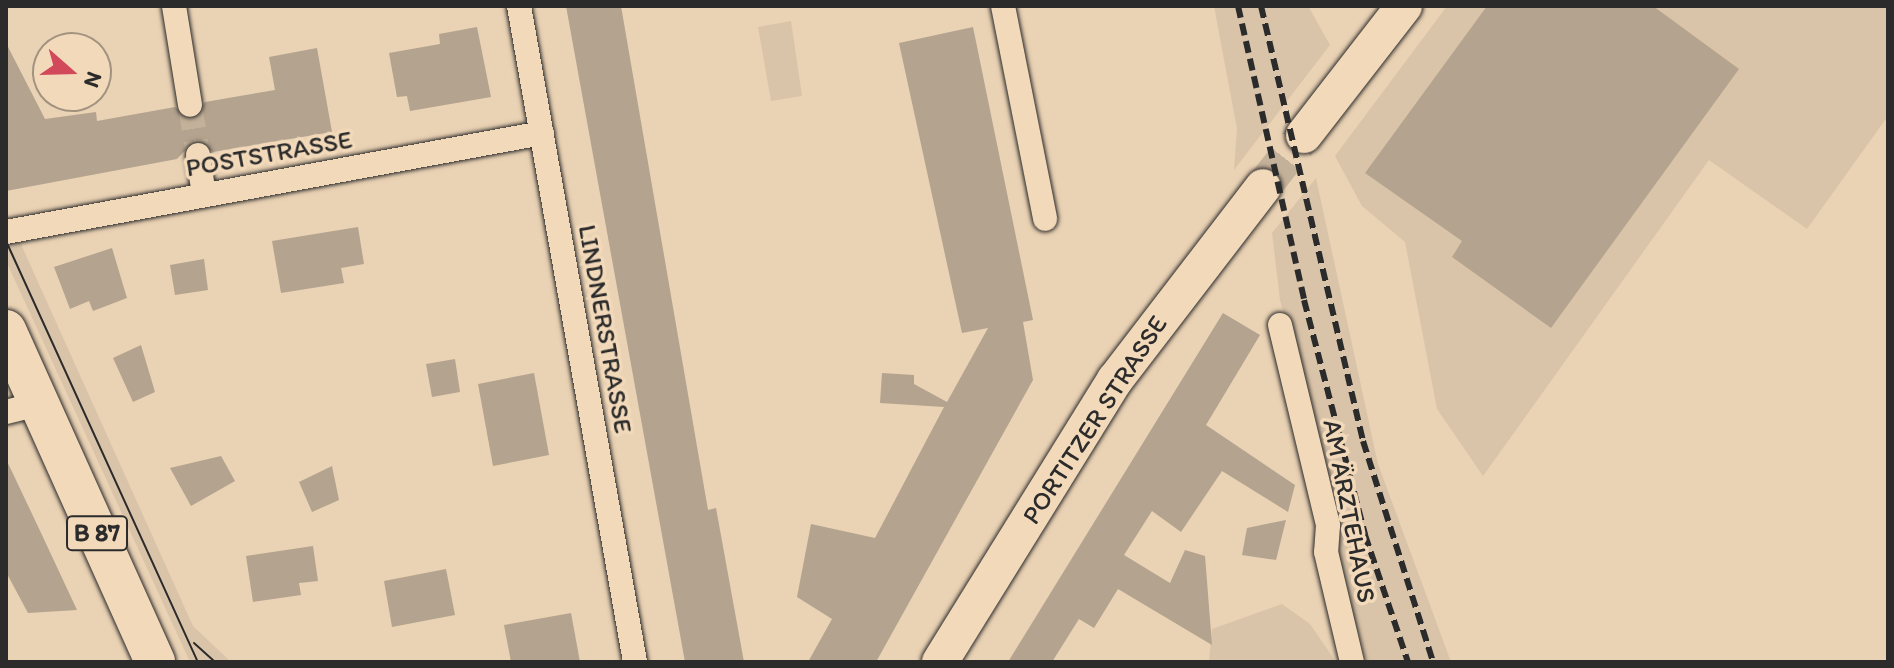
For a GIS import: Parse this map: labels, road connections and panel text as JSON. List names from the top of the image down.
{
  "streets": {
    "main road": ["PORTITZER STRASSE", "B 87"],
    "street": ["POSTSTRASSE", "LINDNERSTRASSE", "AM ÄRZTEHAUS"]
  },
  "crossings": [
    ["POSTSTRASSE", "LINDNERSTRASSE"]
  ],
  "north": "right"
}
